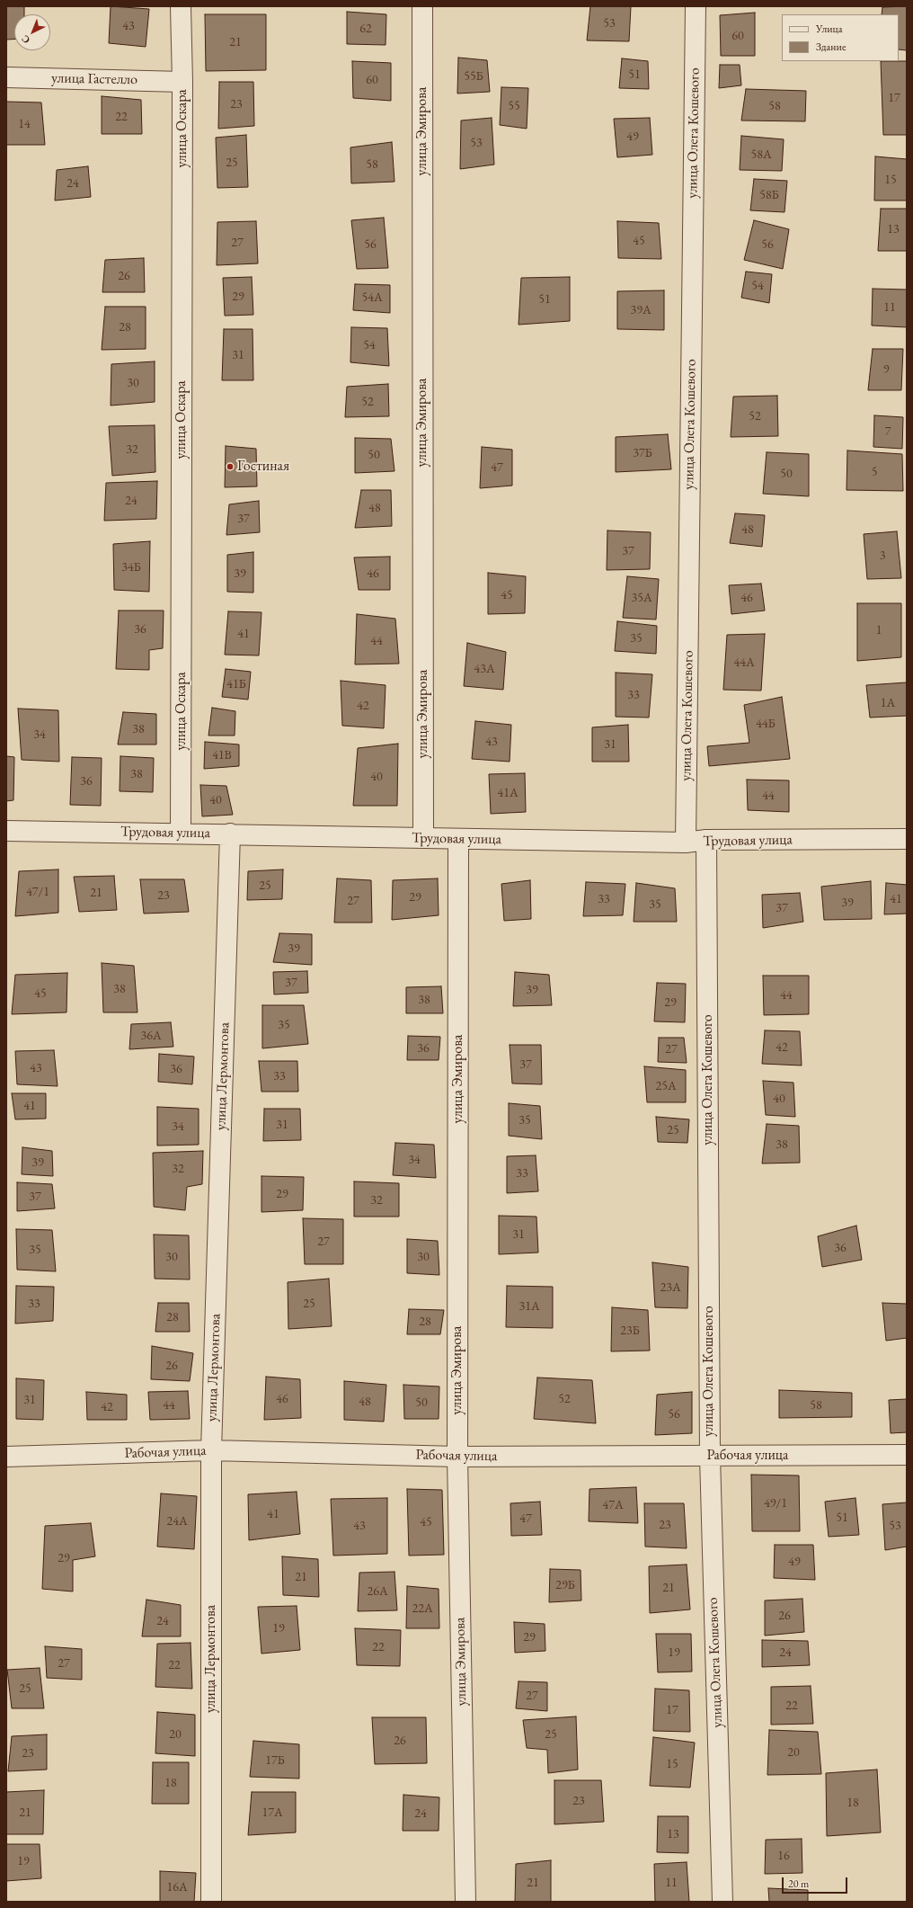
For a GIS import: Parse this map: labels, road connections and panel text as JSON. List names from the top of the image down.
{
  "streets": {
    "street": [
      "улица Гастелло",
      "улица Оскара",
      "улица Эмирова",
      "улица Олега Кошевого",
      "Трудовая улица",
      "улица Лермонтова",
      "Рабочая улица"
    ]
  },
  "crossings": [
    ["улица Гастелло", "улица Оскара"],
    ["улица Оскара", "Трудовая улица"],
    ["улица Эмирова", "Трудовая улица"],
    ["улица Эмирова", "Рабочая улица"],
    ["улица Олега Кошевого", "Трудовая улица"],
    ["улица Олега Кошевого", "Рабочая улица"],
    ["Трудовая улица", "улица Лермонтова"],
    ["улица Лермонтова", "Рабочая улица"]
  ],
  "places": ["Гостиная"],
  "house_numbers": [
    "53",
    "43",
    "62",
    "60",
    "21",
    "51",
    "55Б",
    "60",
    "17",
    "23",
    "55",
    "58",
    "22",
    "14",
    "49",
    "53",
    "58А",
    "25",
    "58",
    "15",
    "24",
    "58Б",
    "13",
    "45",
    "27",
    "56",
    "56",
    "26",
    "54",
    "29",
    "54А",
    "51",
    "11",
    "39А",
    "28",
    "54",
    "31",
    "9",
    "30",
    "52",
    "52",
    "7",
    "32",
    "37Б",
    "50",
    "47",
    "5",
    "50",
    "24",
    "48",
    "37",
    "48",
    "37",
    "3",
    "34Б",
    "39",
    "46",
    "45",
    "35А",
    "46",
    "36",
    "1",
    "41",
    "35",
    "44",
    "44А",
    "43А",
    "41Б",
    "33",
    "1А",
    "42",
    "44Б",
    "38",
    "34",
    "43",
    "31",
    "41В",
    "38",
    "40",
    "36",
    "41А",
    "44",
    "40",
    "25",
    "47/1",
    "21",
    "23",
    "29",
    "33",
    "41",
    "27",
    "39",
    "35",
    "37",
    "39",
    "37",
    "38",
    "39",
    "45",
    "44",
    "38",
    "29",
    "35",
    "36А",
    "42",
    "36",
    "27",
    "37",
    "43",
    "36",
    "33",
    "25А",
    "40",
    "41",
    "35",
    "31",
    "34",
    "25",
    "38",
    "34",
    "39",
    "32",
    "33",
    "29",
    "37",
    "32",
    "31",
    "27",
    "36",
    "35",
    "30",
    "30",
    "23А",
    "33",
    "25",
    "31А",
    "28",
    "28",
    "23Б",
    "26",
    "46",
    "52",
    "31",
    "48",
    "50",
    "44",
    "58",
    "42",
    "56",
    "49/1",
    "47А",
    "41",
    "51",
    "47",
    "24А",
    "45",
    "23",
    "43",
    "53",
    "29",
    "49",
    "21",
    "29Б",
    "21",
    "26А",
    "22А",
    "26",
    "24",
    "19",
    "29",
    "22",
    "19",
    "24",
    "27",
    "22",
    "25",
    "27",
    "22",
    "17",
    "20",
    "25",
    "26",
    "20",
    "23",
    "17Б",
    "15",
    "18",
    "23",
    "18",
    "21",
    "17А",
    "24",
    "13",
    "16",
    "19",
    "21",
    "11",
    "16А"
  ],
  "legend": ["Улица", "Здание"],
  "scale_bar": "20 m",
  "north": "bottom left"
}
